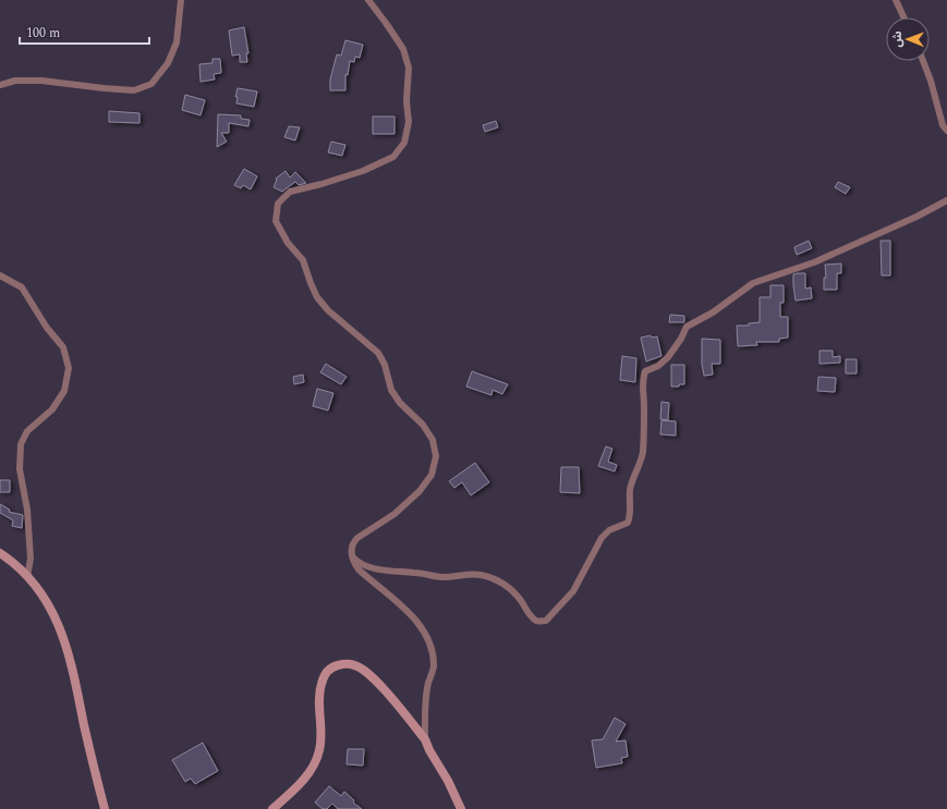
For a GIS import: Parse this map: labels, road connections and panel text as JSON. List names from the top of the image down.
{
  "scale_bar": "100 m",
  "north": "left"
}
